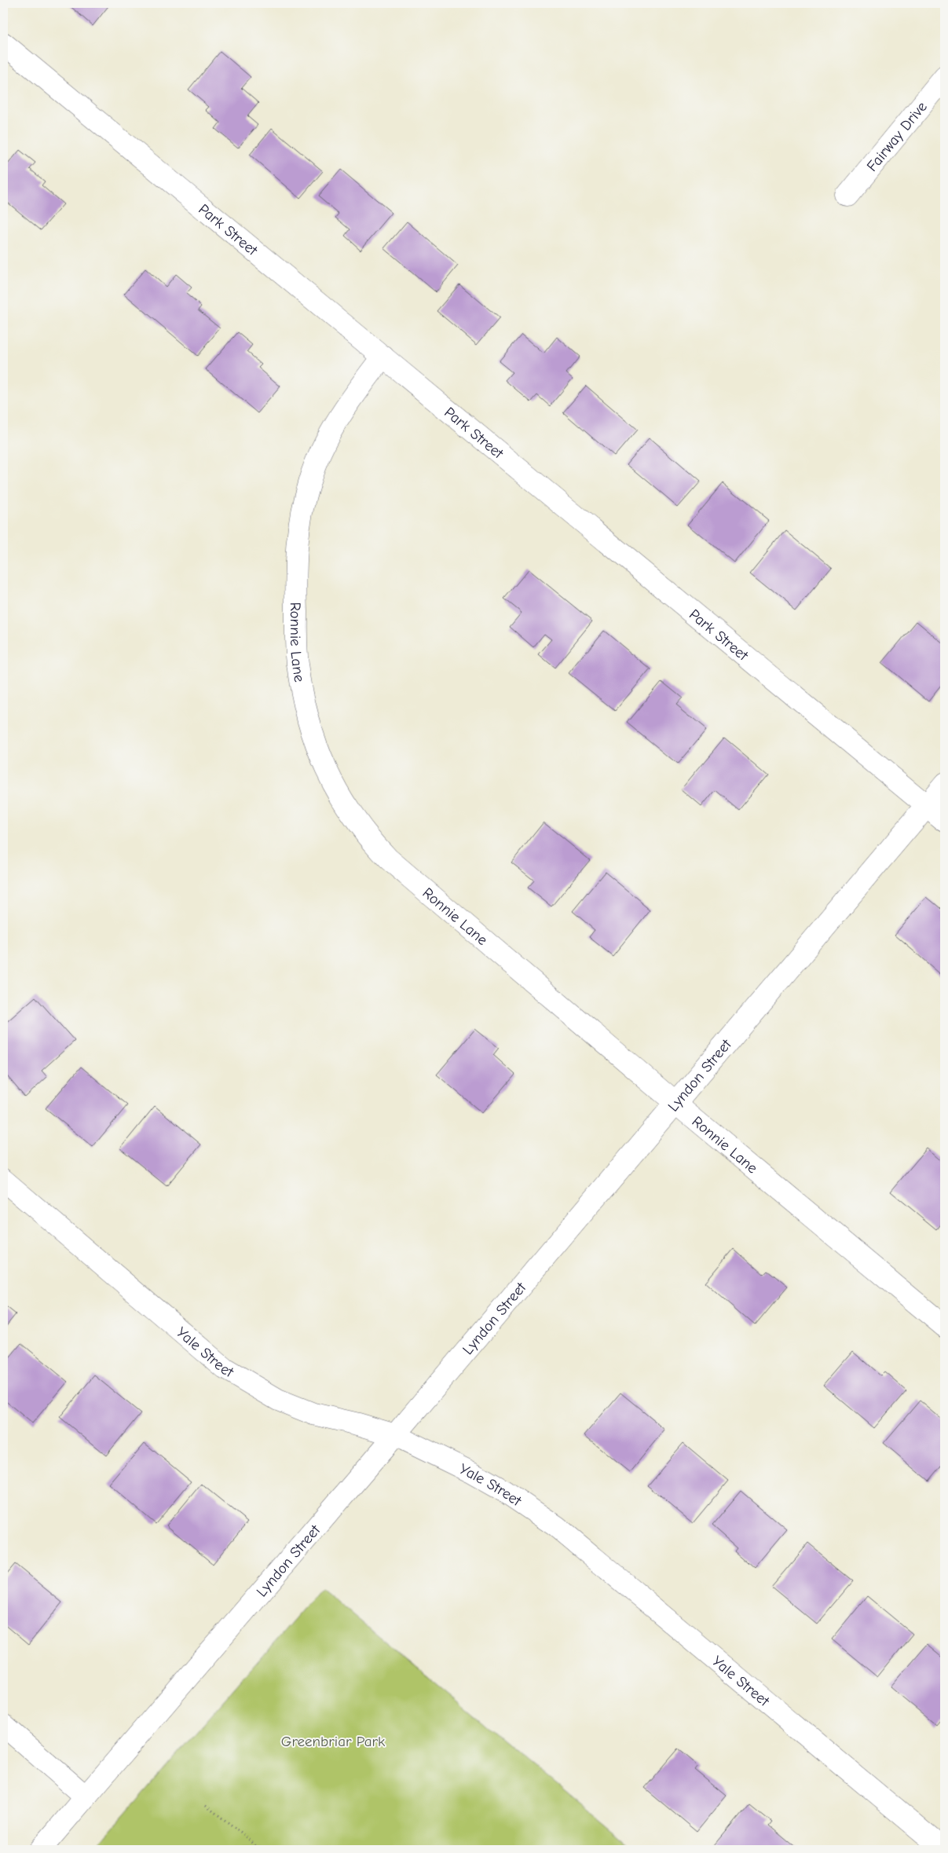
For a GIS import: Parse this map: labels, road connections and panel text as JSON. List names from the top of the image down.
{
  "streets": {
    "street": [
      "Fairway Drive",
      "Park Street",
      "Ronnie Lane",
      "Lyndon Street",
      "Yale Street"
    ]
  },
  "crossings": [
    ["Park Street", "Ronnie Lane"],
    ["Park Street", "Lyndon Street"],
    ["Ronnie Lane", "Lyndon Street"],
    ["Lyndon Street", "Yale Street"]
  ],
  "parks": ["Greenbriar Park"]
}
